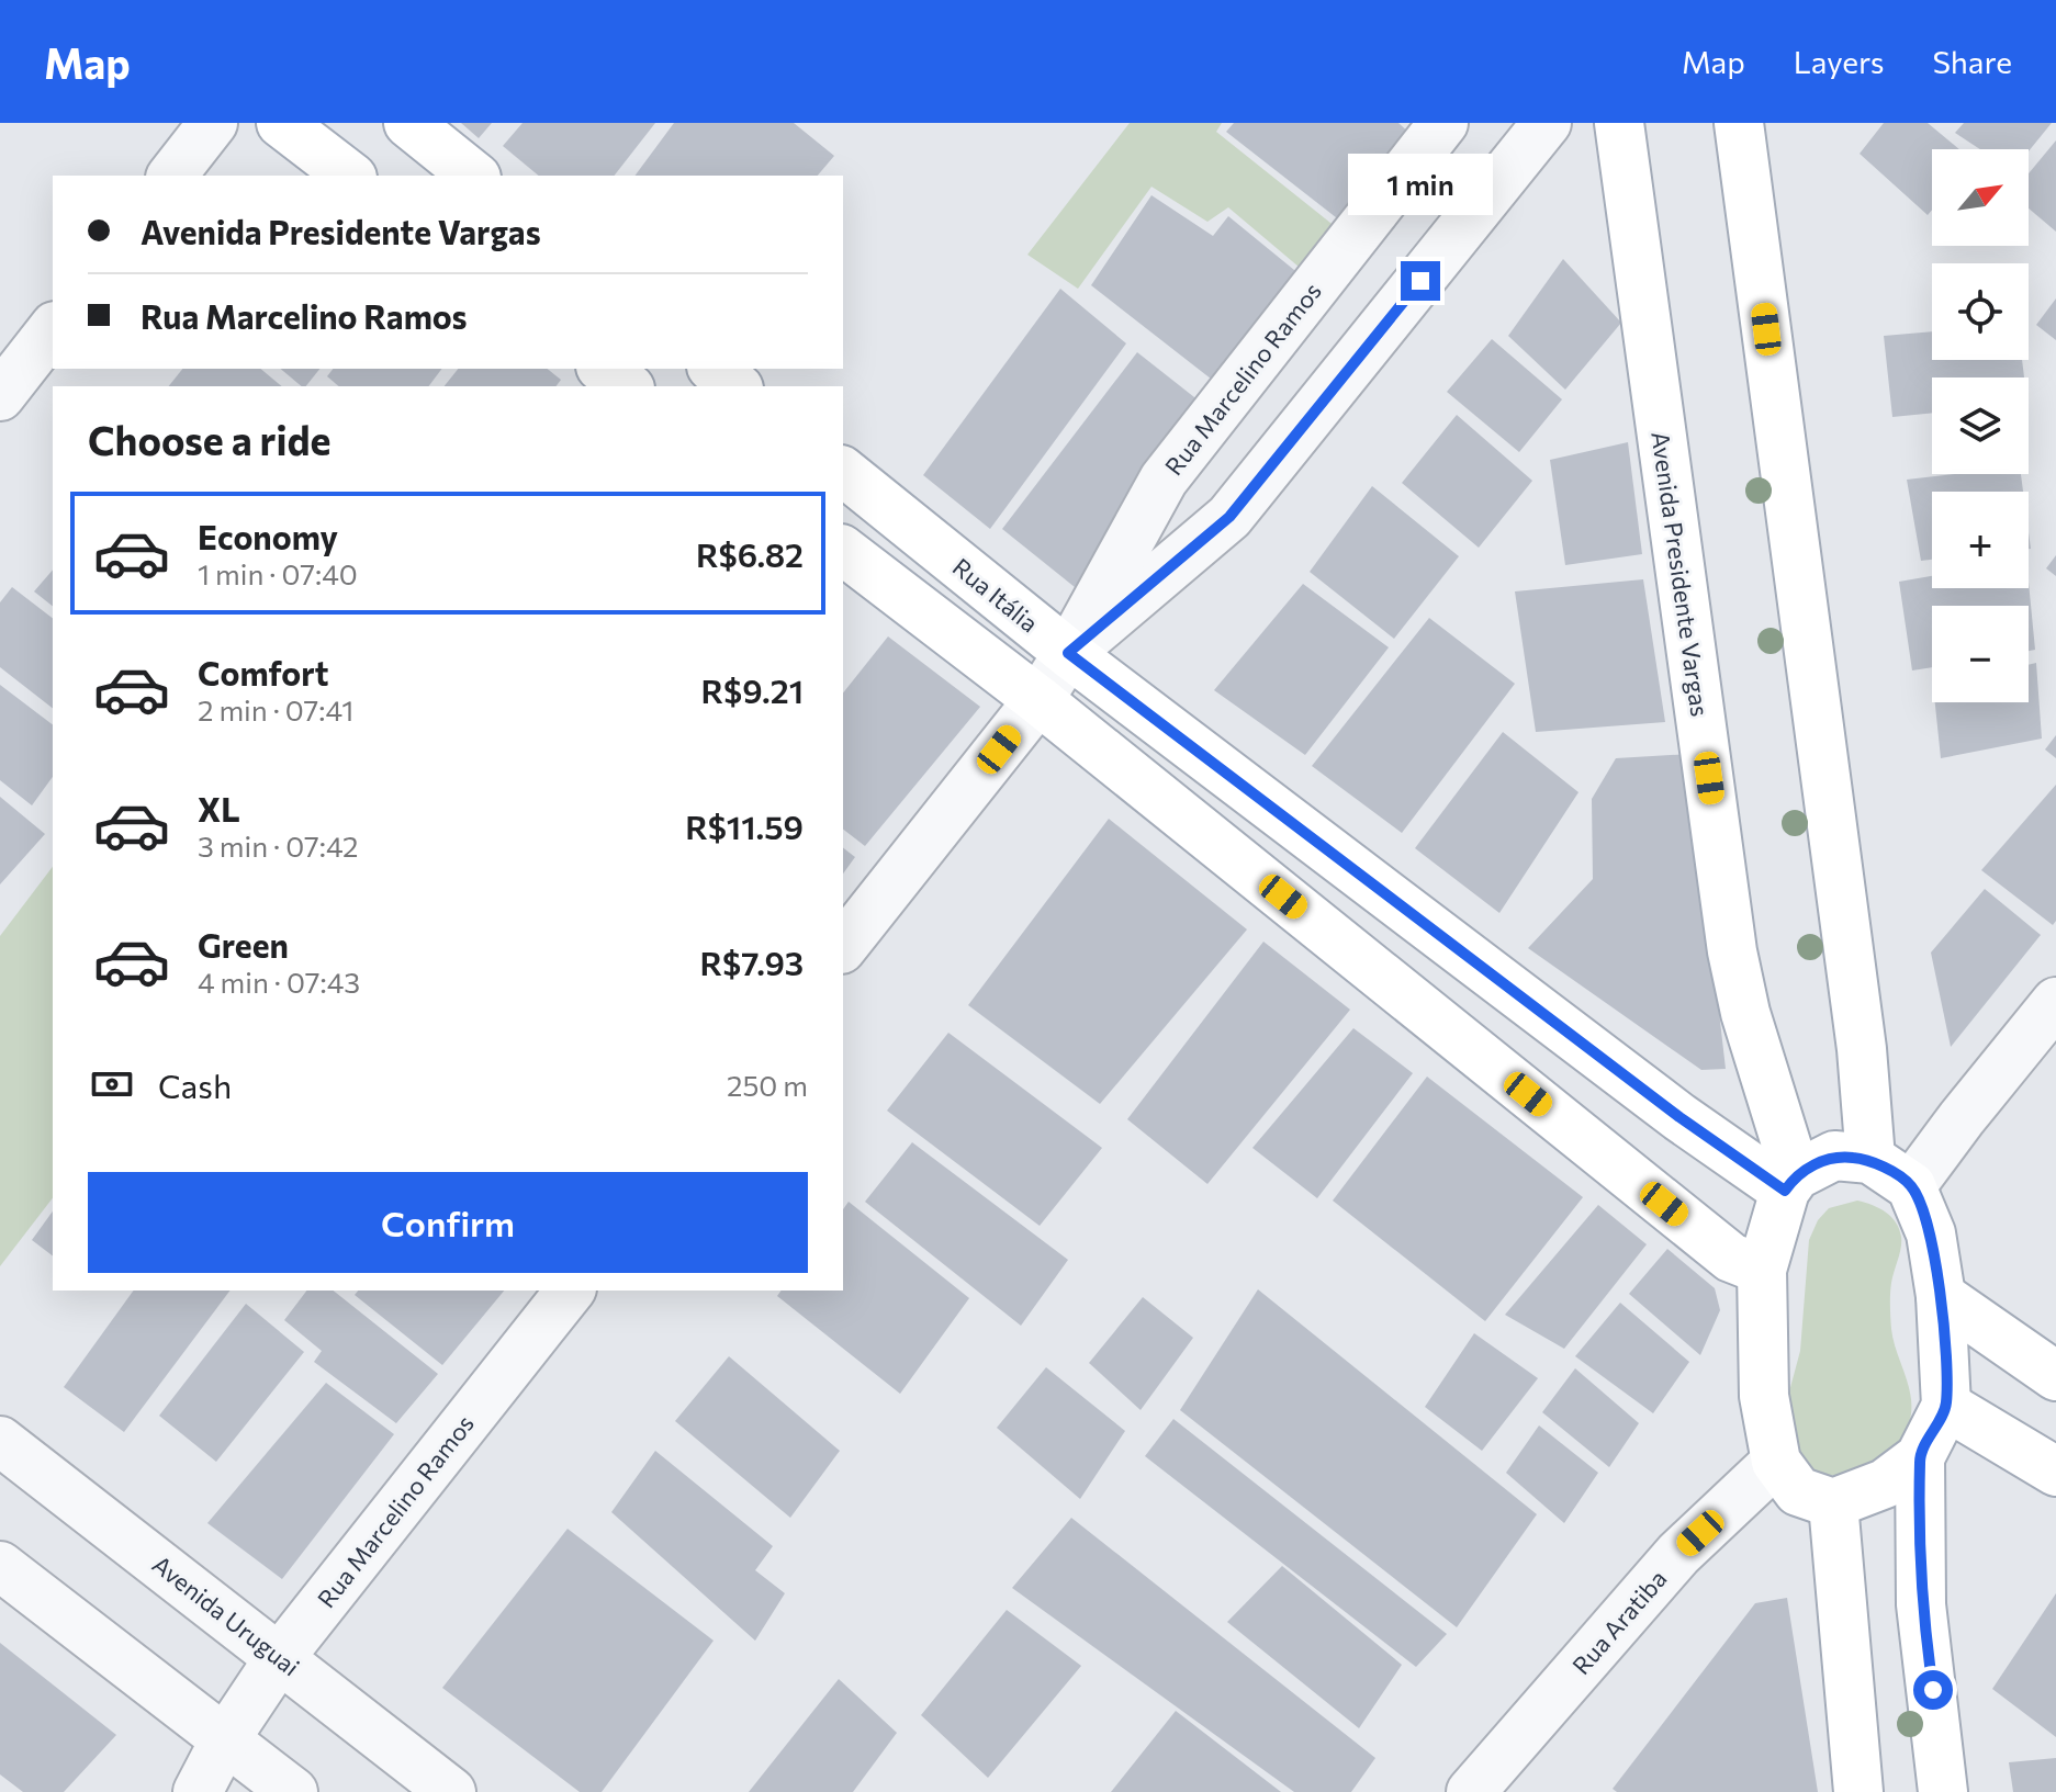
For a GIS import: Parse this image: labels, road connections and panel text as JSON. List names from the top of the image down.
{
  "streets": {
    "main road": ["Avenida Presidente Vargas", "Rua Itália"],
    "street": ["Rua Marcelino Ramos", "Avenida Uruguai", "Rua Aratiba"]
  },
  "crossings": [
    ["Rua Marcelino Ramos", "Rua Itália"],
    ["Rua Marcelino Ramos", "Avenida Uruguai"],
    ["Avenida Presidente Vargas", "Rua Itália"]
  ],
  "north": "top right",
  "page": {
    "header": "Map",
    "nav": ["Map", "Layers", "Share"],
    "map_buttons": ["+", "−"],
    "bubble": "1 min",
    "banner": ["Avenida Presidente Vargas", "Rua Marcelino Ramos"],
    "heading": "Choose a ride",
    "list": [
      {
        "name": "Economy",
        "note": "1 min · 07:40",
        "value": "R$6.82"
      },
      {
        "name": "Comfort",
        "note": "2 min · 07:41",
        "value": "R$9.21"
      },
      {
        "name": "XL",
        "note": "3 min · 07:42",
        "value": "R$11.59"
      },
      {
        "name": "Green",
        "note": "4 min · 07:43",
        "value": "R$7.93"
      }
    ],
    "pay": ["Cash", "250 m"],
    "buttons": "Confirm"
  }
}
